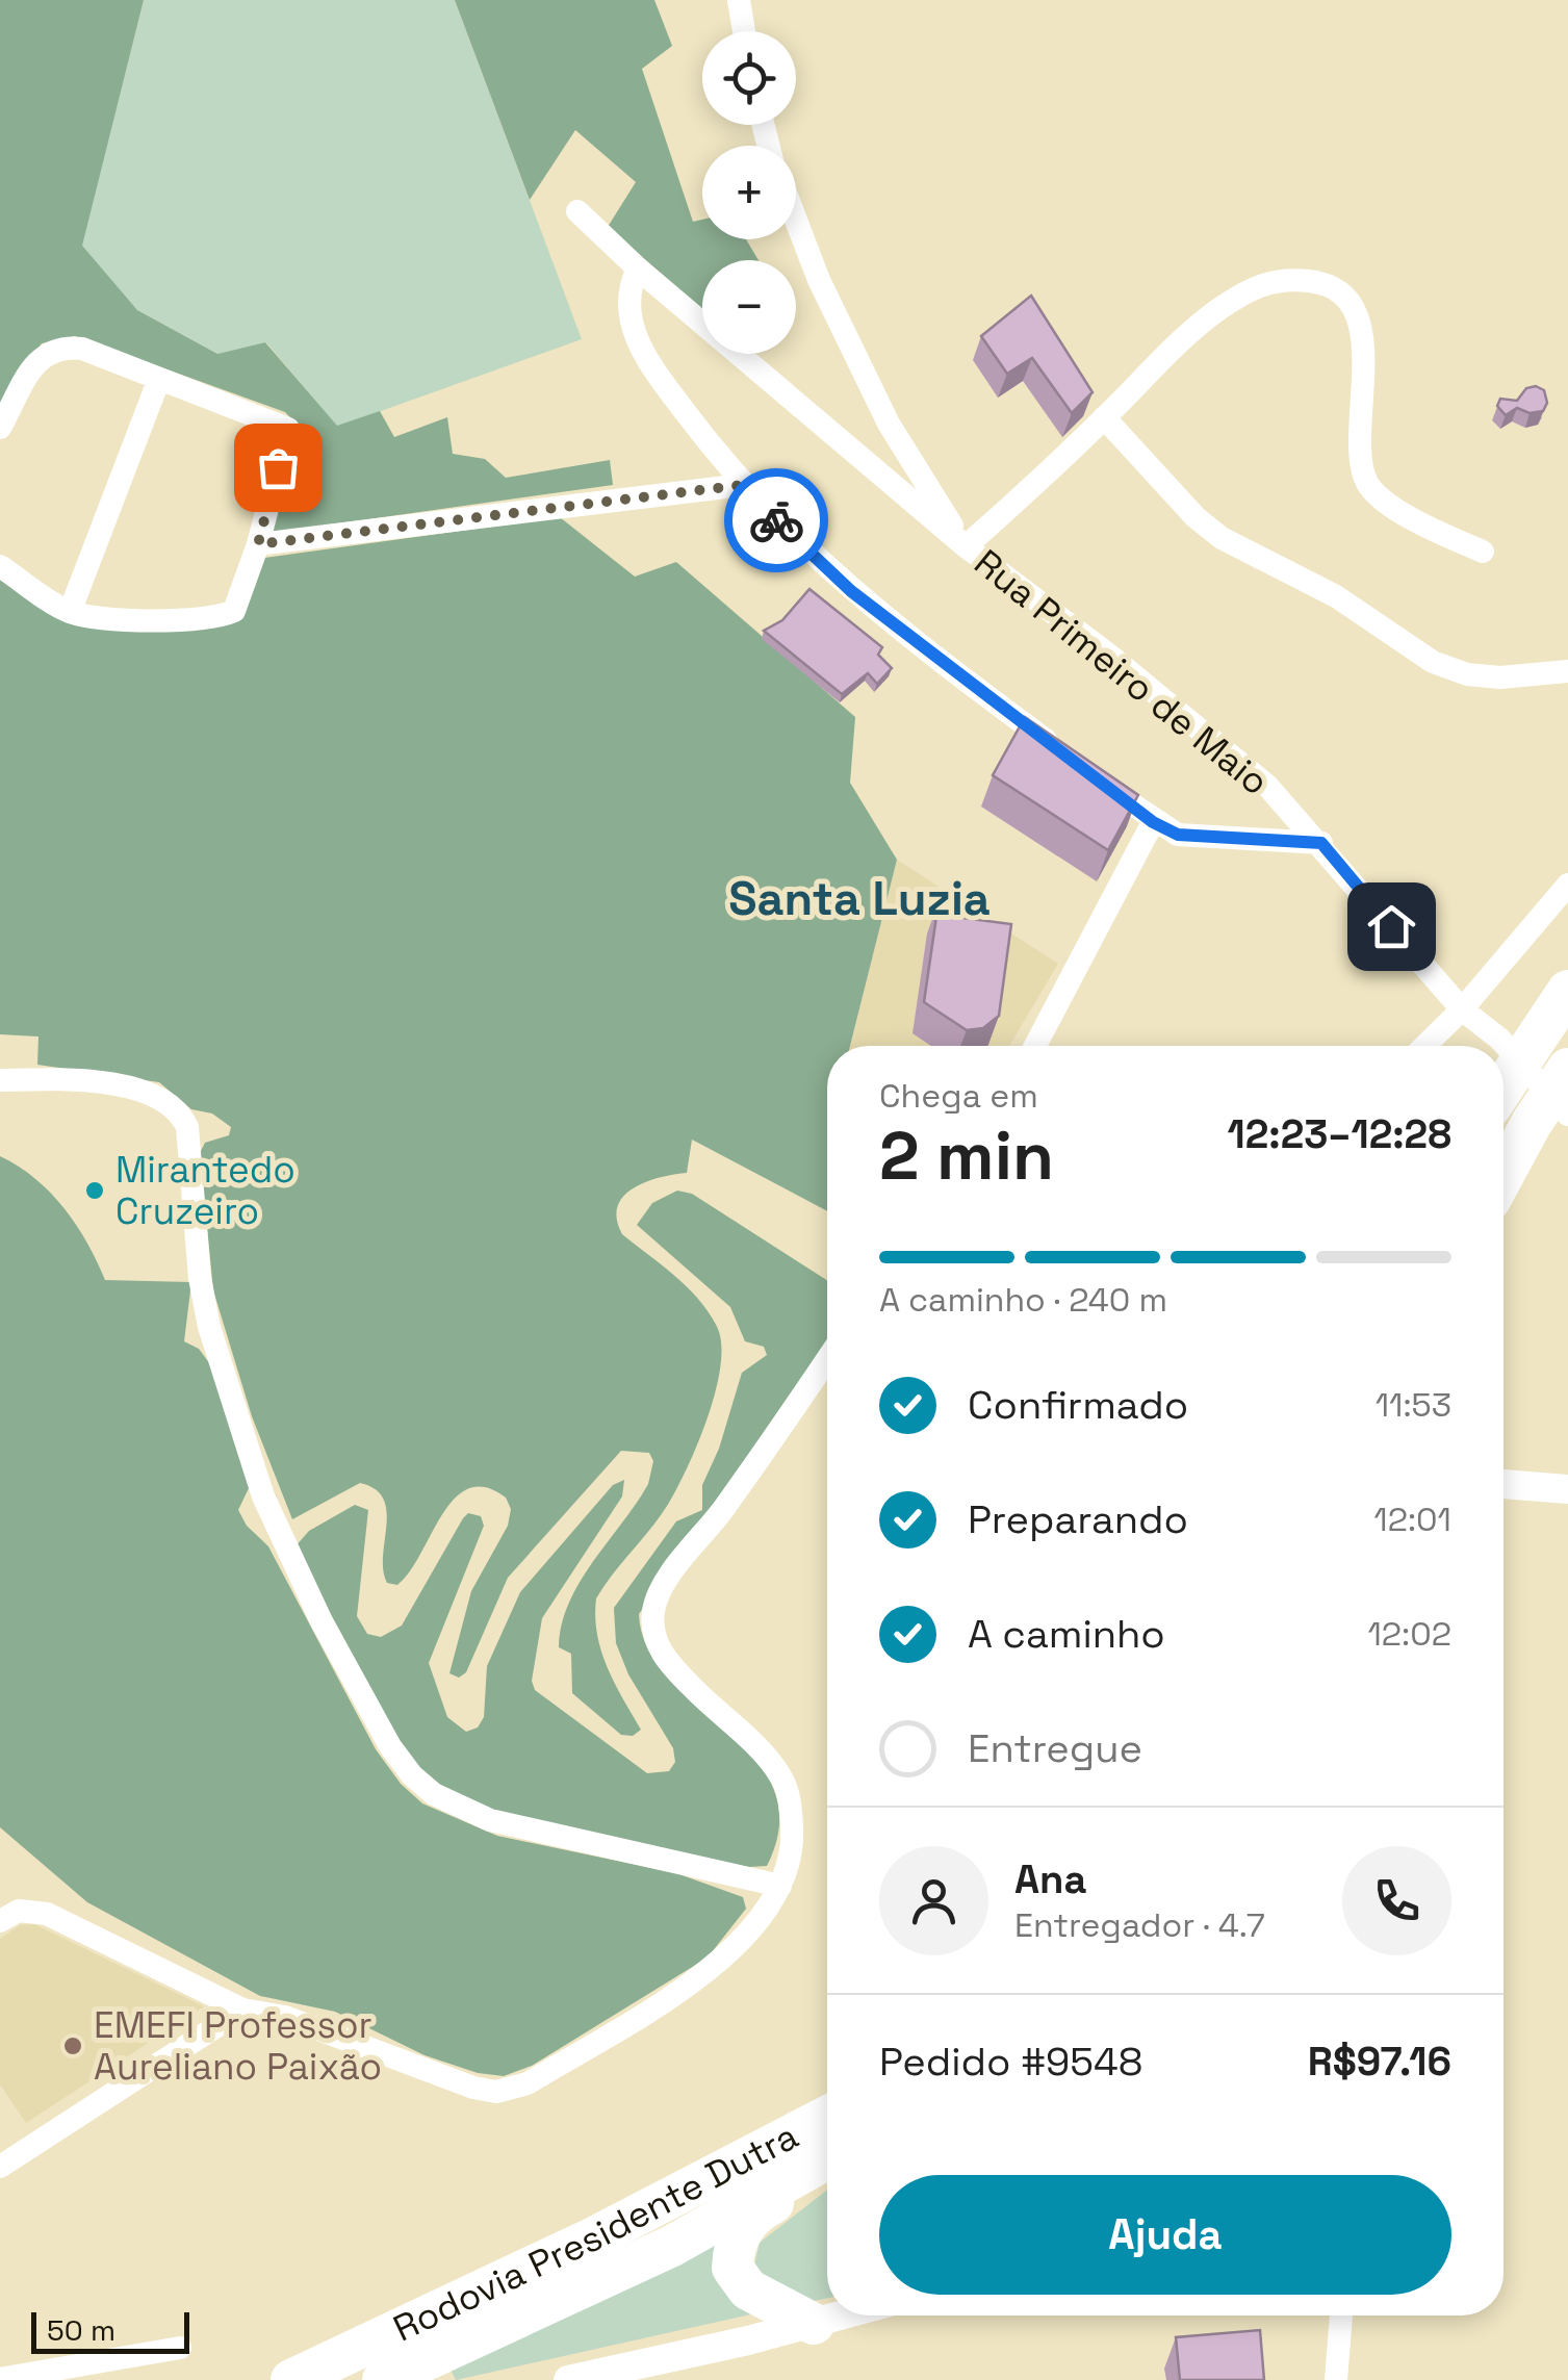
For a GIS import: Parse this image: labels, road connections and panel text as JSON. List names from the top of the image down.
{
  "streets": {
    "highway": ["Rodovia Presidente Dutra"],
    "street": ["Rua Primeiro de Maio"]
  },
  "districts": ["Santa Luzia"],
  "places": ["Mirantedo Cruzeiro", "EMEFI Professor Aureliano Paixão"],
  "scale_bar": "50 m",
  "page": {
    "map_buttons": ["+", "−"],
    "heading": ["2 min", "Chega em", "12:23–12:28"],
    "panel": [
      "Ana",
      "Entregador · 4.7",
      "Pedido #9548",
      "R$97.16"
    ],
    "bar": "A caminho · 240 m",
    "list": [
      ["Confirmado", "11:53"],
      ["Preparando", "12:01"],
      ["A caminho", "12:02"],
      "Entregue"
    ],
    "buttons": "Ajuda",
    "scale": "50 m"
  }
}
